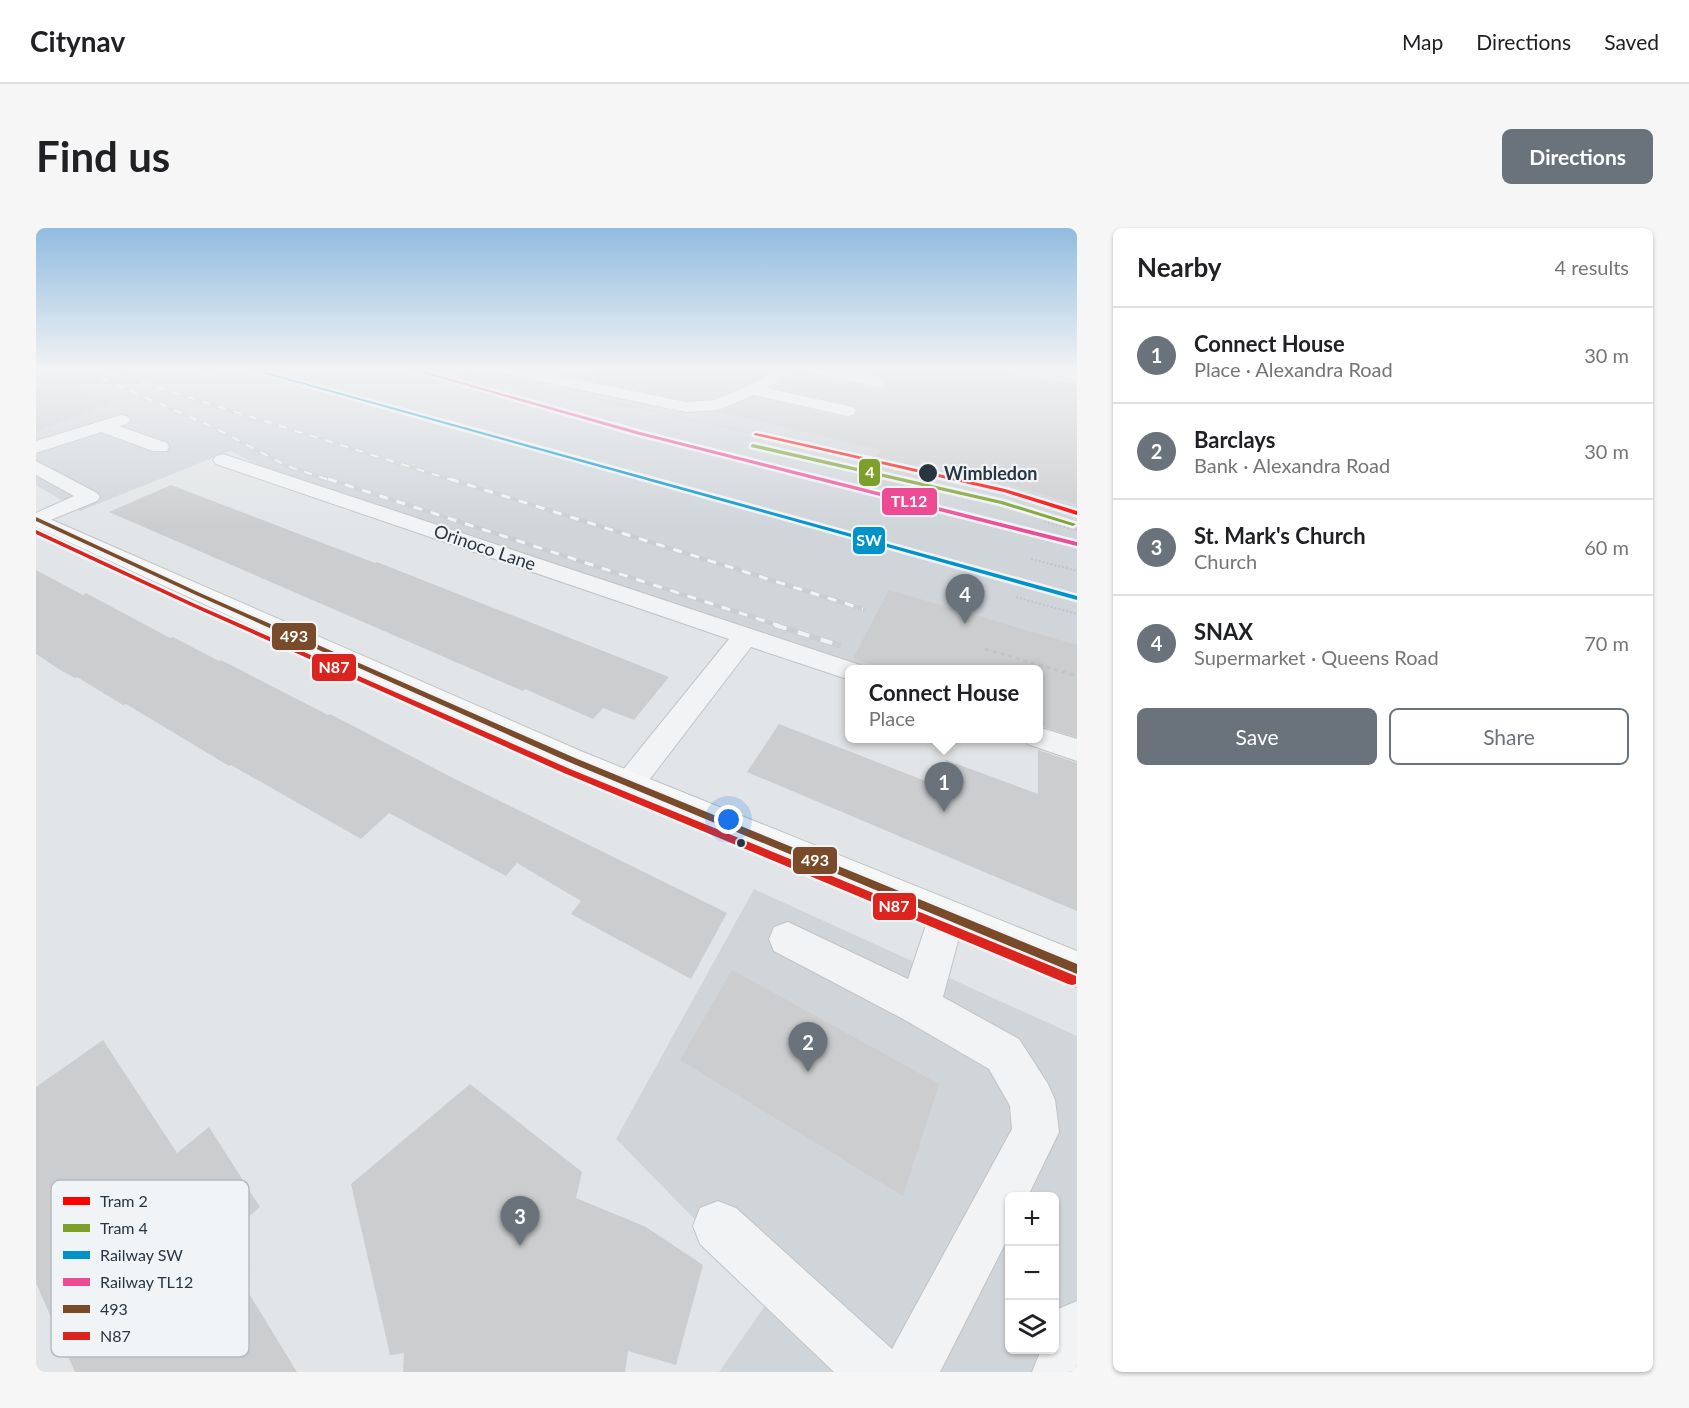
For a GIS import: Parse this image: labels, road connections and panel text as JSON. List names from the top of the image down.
{
  "streets": {
    "street": ["Orinoco Lane"]
  },
  "places": ["Wimbledon"],
  "lines": [
    "rail line SW",
    "rail line TL12",
    "tram line 2",
    "tram line 4",
    "transit line 493",
    "transit line N87"
  ],
  "legend": [
    "Tram 2",
    "Tram 4",
    "Railway SW",
    "Railway TL12",
    "493",
    "N87"
  ],
  "page": {
    "header": "Citynav",
    "nav": ["Map", "Directions", "Saved"],
    "buttons": [
      "Directions",
      ["Save", "Share"]
    ],
    "title": "Find us",
    "heading": ["Nearby", "4 results"],
    "list": [
      {
        "mark": "1",
        "name": "Connect House",
        "note": "Place · Alexandra Road",
        "value": "30 m"
      },
      {
        "mark": "2",
        "name": "Barclays",
        "note": "Bank · Alexandra Road",
        "value": "30 m"
      },
      {
        "mark": "3",
        "name": "St. Mark's Church",
        "note": "Church",
        "value": "60 m"
      },
      {
        "mark": "4",
        "name": "SNAX",
        "note": "Supermarket · Queens Road",
        "value": "70 m"
      }
    ],
    "pins": [
      "4",
      "1",
      "2",
      "3"
    ],
    "popup": ["Connect House", "Place"],
    "map_buttons": ["+", "−"]
  }
}
